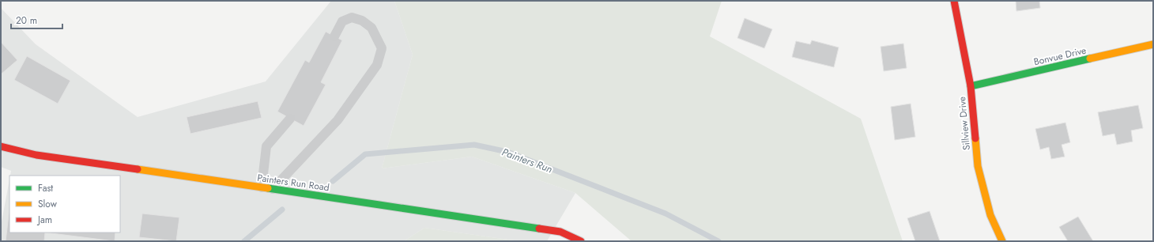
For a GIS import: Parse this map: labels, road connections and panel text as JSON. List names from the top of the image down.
{
  "streets": {
    "street": ["Bonvue Drive", "Sillview Drive", "Painters Run Road"]
  },
  "crossings": [
    ["Bonvue Drive", "Sillview Drive"]
  ],
  "water": ["Painters Run"],
  "legend": ["Fast", "Slow", "Jam"],
  "scale_bar": "20 m"
}
